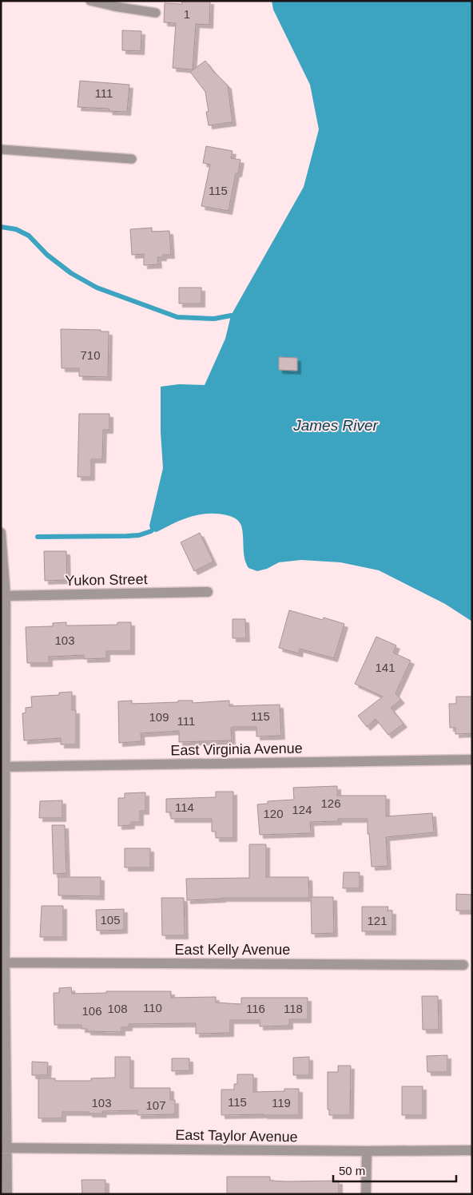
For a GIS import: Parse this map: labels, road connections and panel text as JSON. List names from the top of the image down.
{
  "streets": {
    "street": [
      "Yukon Street",
      "East Virginia Avenue",
      "East Kelly Avenue",
      "East Taylor Avenue"
    ]
  },
  "water": ["James River"],
  "house_numbers": [
    "1",
    "111",
    "115",
    "710",
    "103",
    "141",
    "115",
    "109",
    "111",
    "126",
    "114",
    "124",
    "120",
    "105",
    "121",
    "110",
    "108",
    "116",
    "118",
    "106",
    "115",
    "103",
    "119",
    "107"
  ],
  "scale_bar": "50 m"
}
